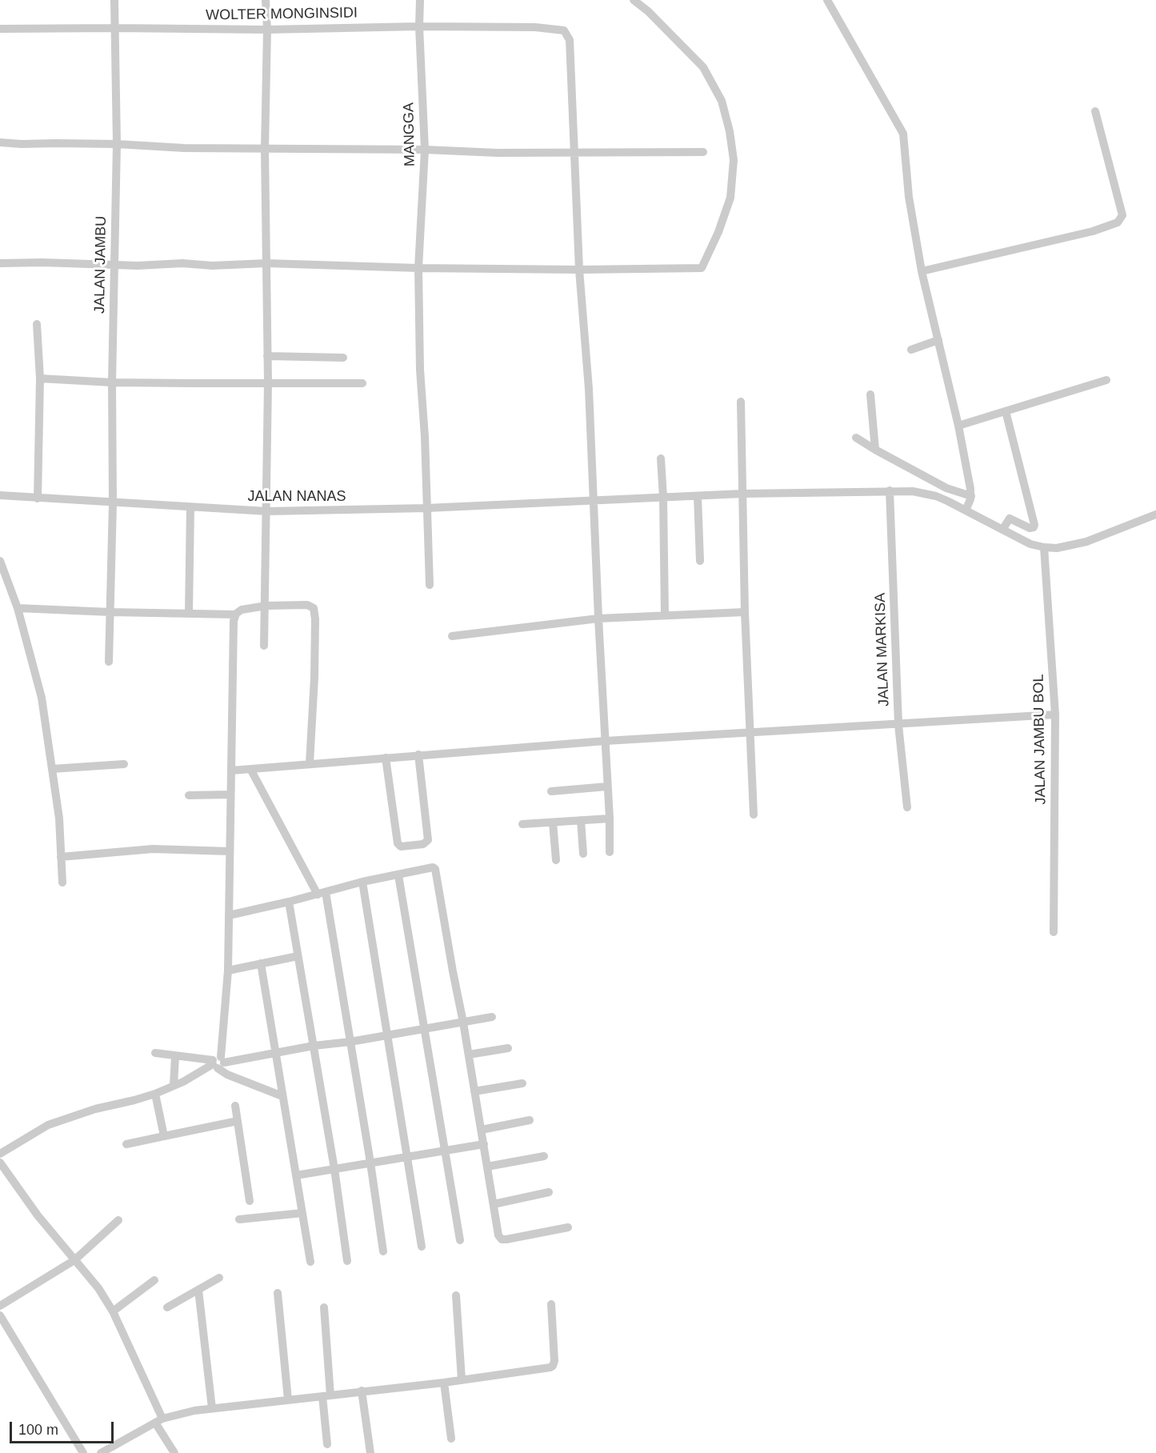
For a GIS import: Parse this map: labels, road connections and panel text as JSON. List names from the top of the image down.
{
  "streets": {
    "street": [
      "WOLTER MONGINSIDI",
      "MANGGA",
      "JALAN JAMBU",
      "JALAN NANAS",
      "JALAN MARKISA",
      "JALAN JAMBU BOL"
    ]
  },
  "crossings": [
    ["WOLTER MONGINSIDI", "MANGGA"],
    ["WOLTER MONGINSIDI", "JALAN JAMBU"],
    ["MANGGA", "JALAN NANAS"],
    ["JALAN JAMBU", "JALAN NANAS"],
    ["JALAN NANAS", "JALAN MARKISA"]
  ],
  "scale_bar": "100 m"
}
